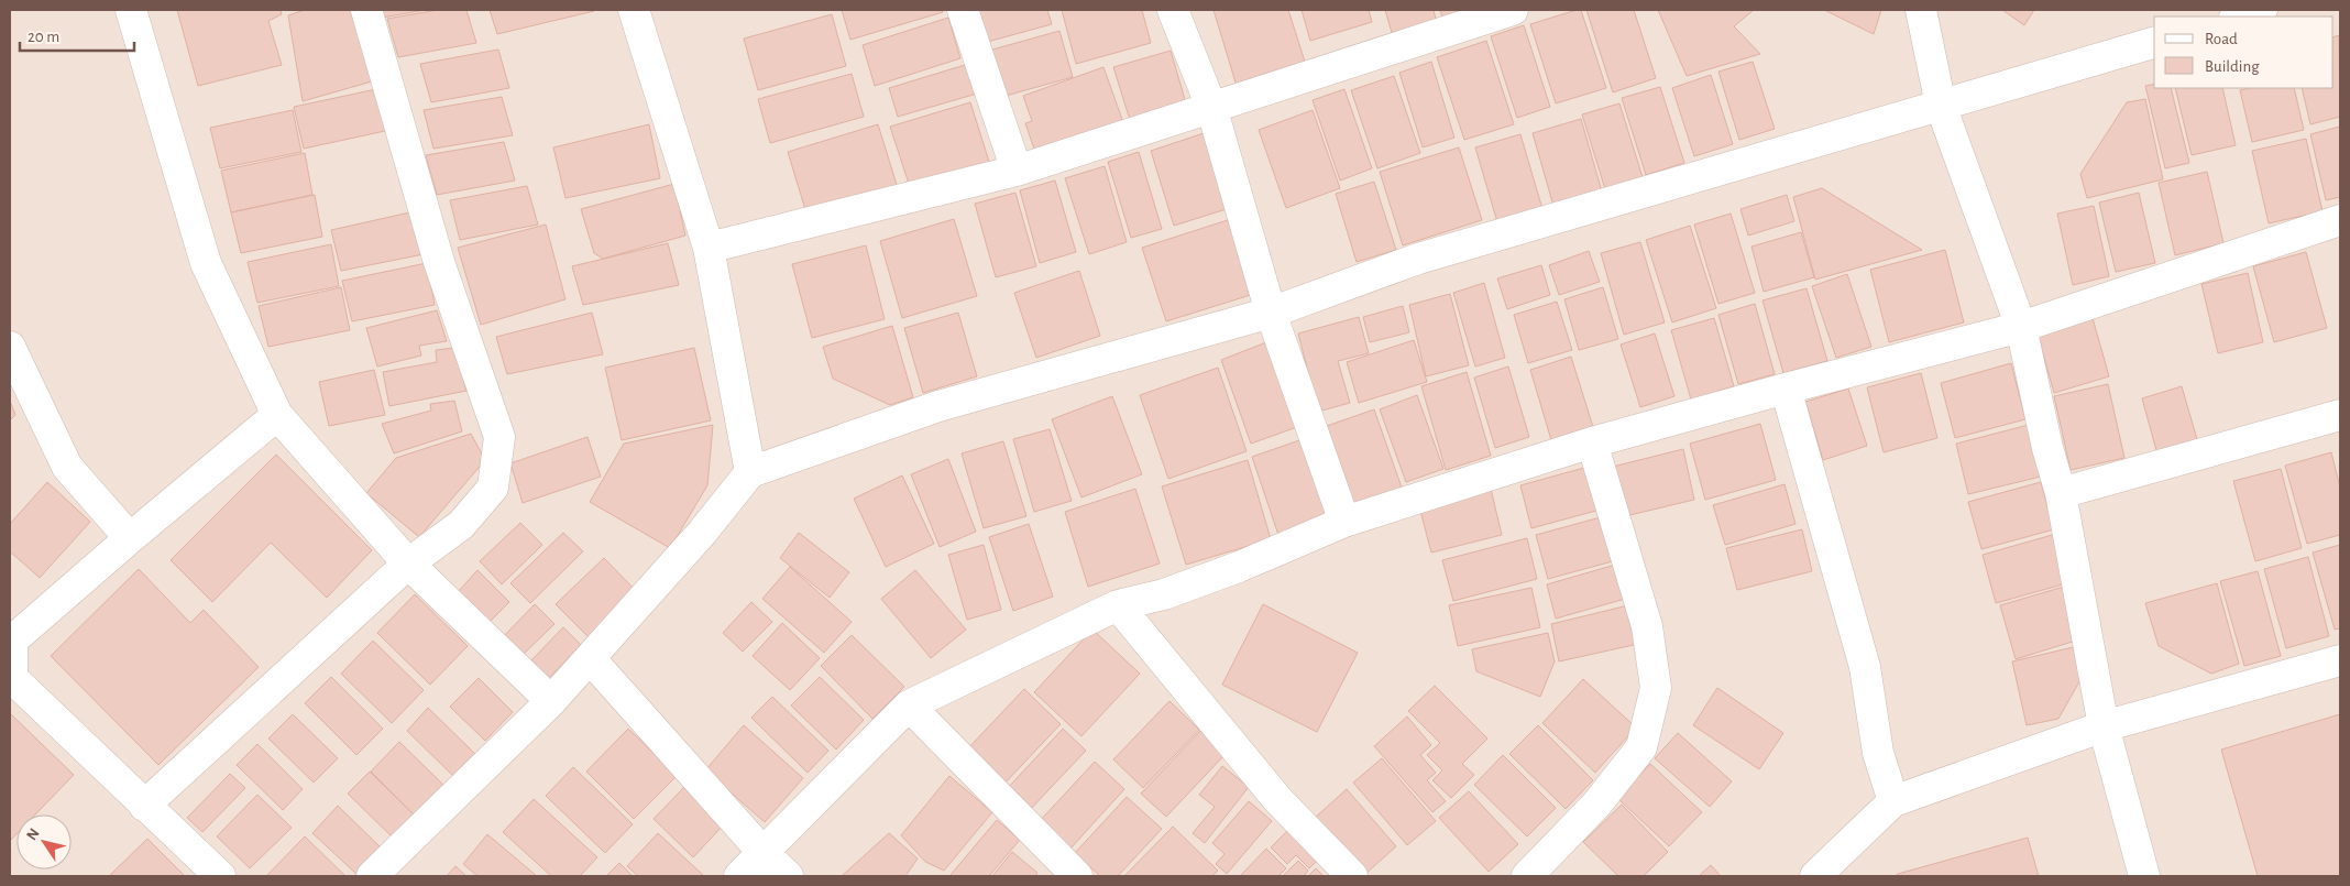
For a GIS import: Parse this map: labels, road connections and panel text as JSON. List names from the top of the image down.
{
  "legend": ["Road", "Building"],
  "scale_bar": "20 m",
  "north": "top left"
}
